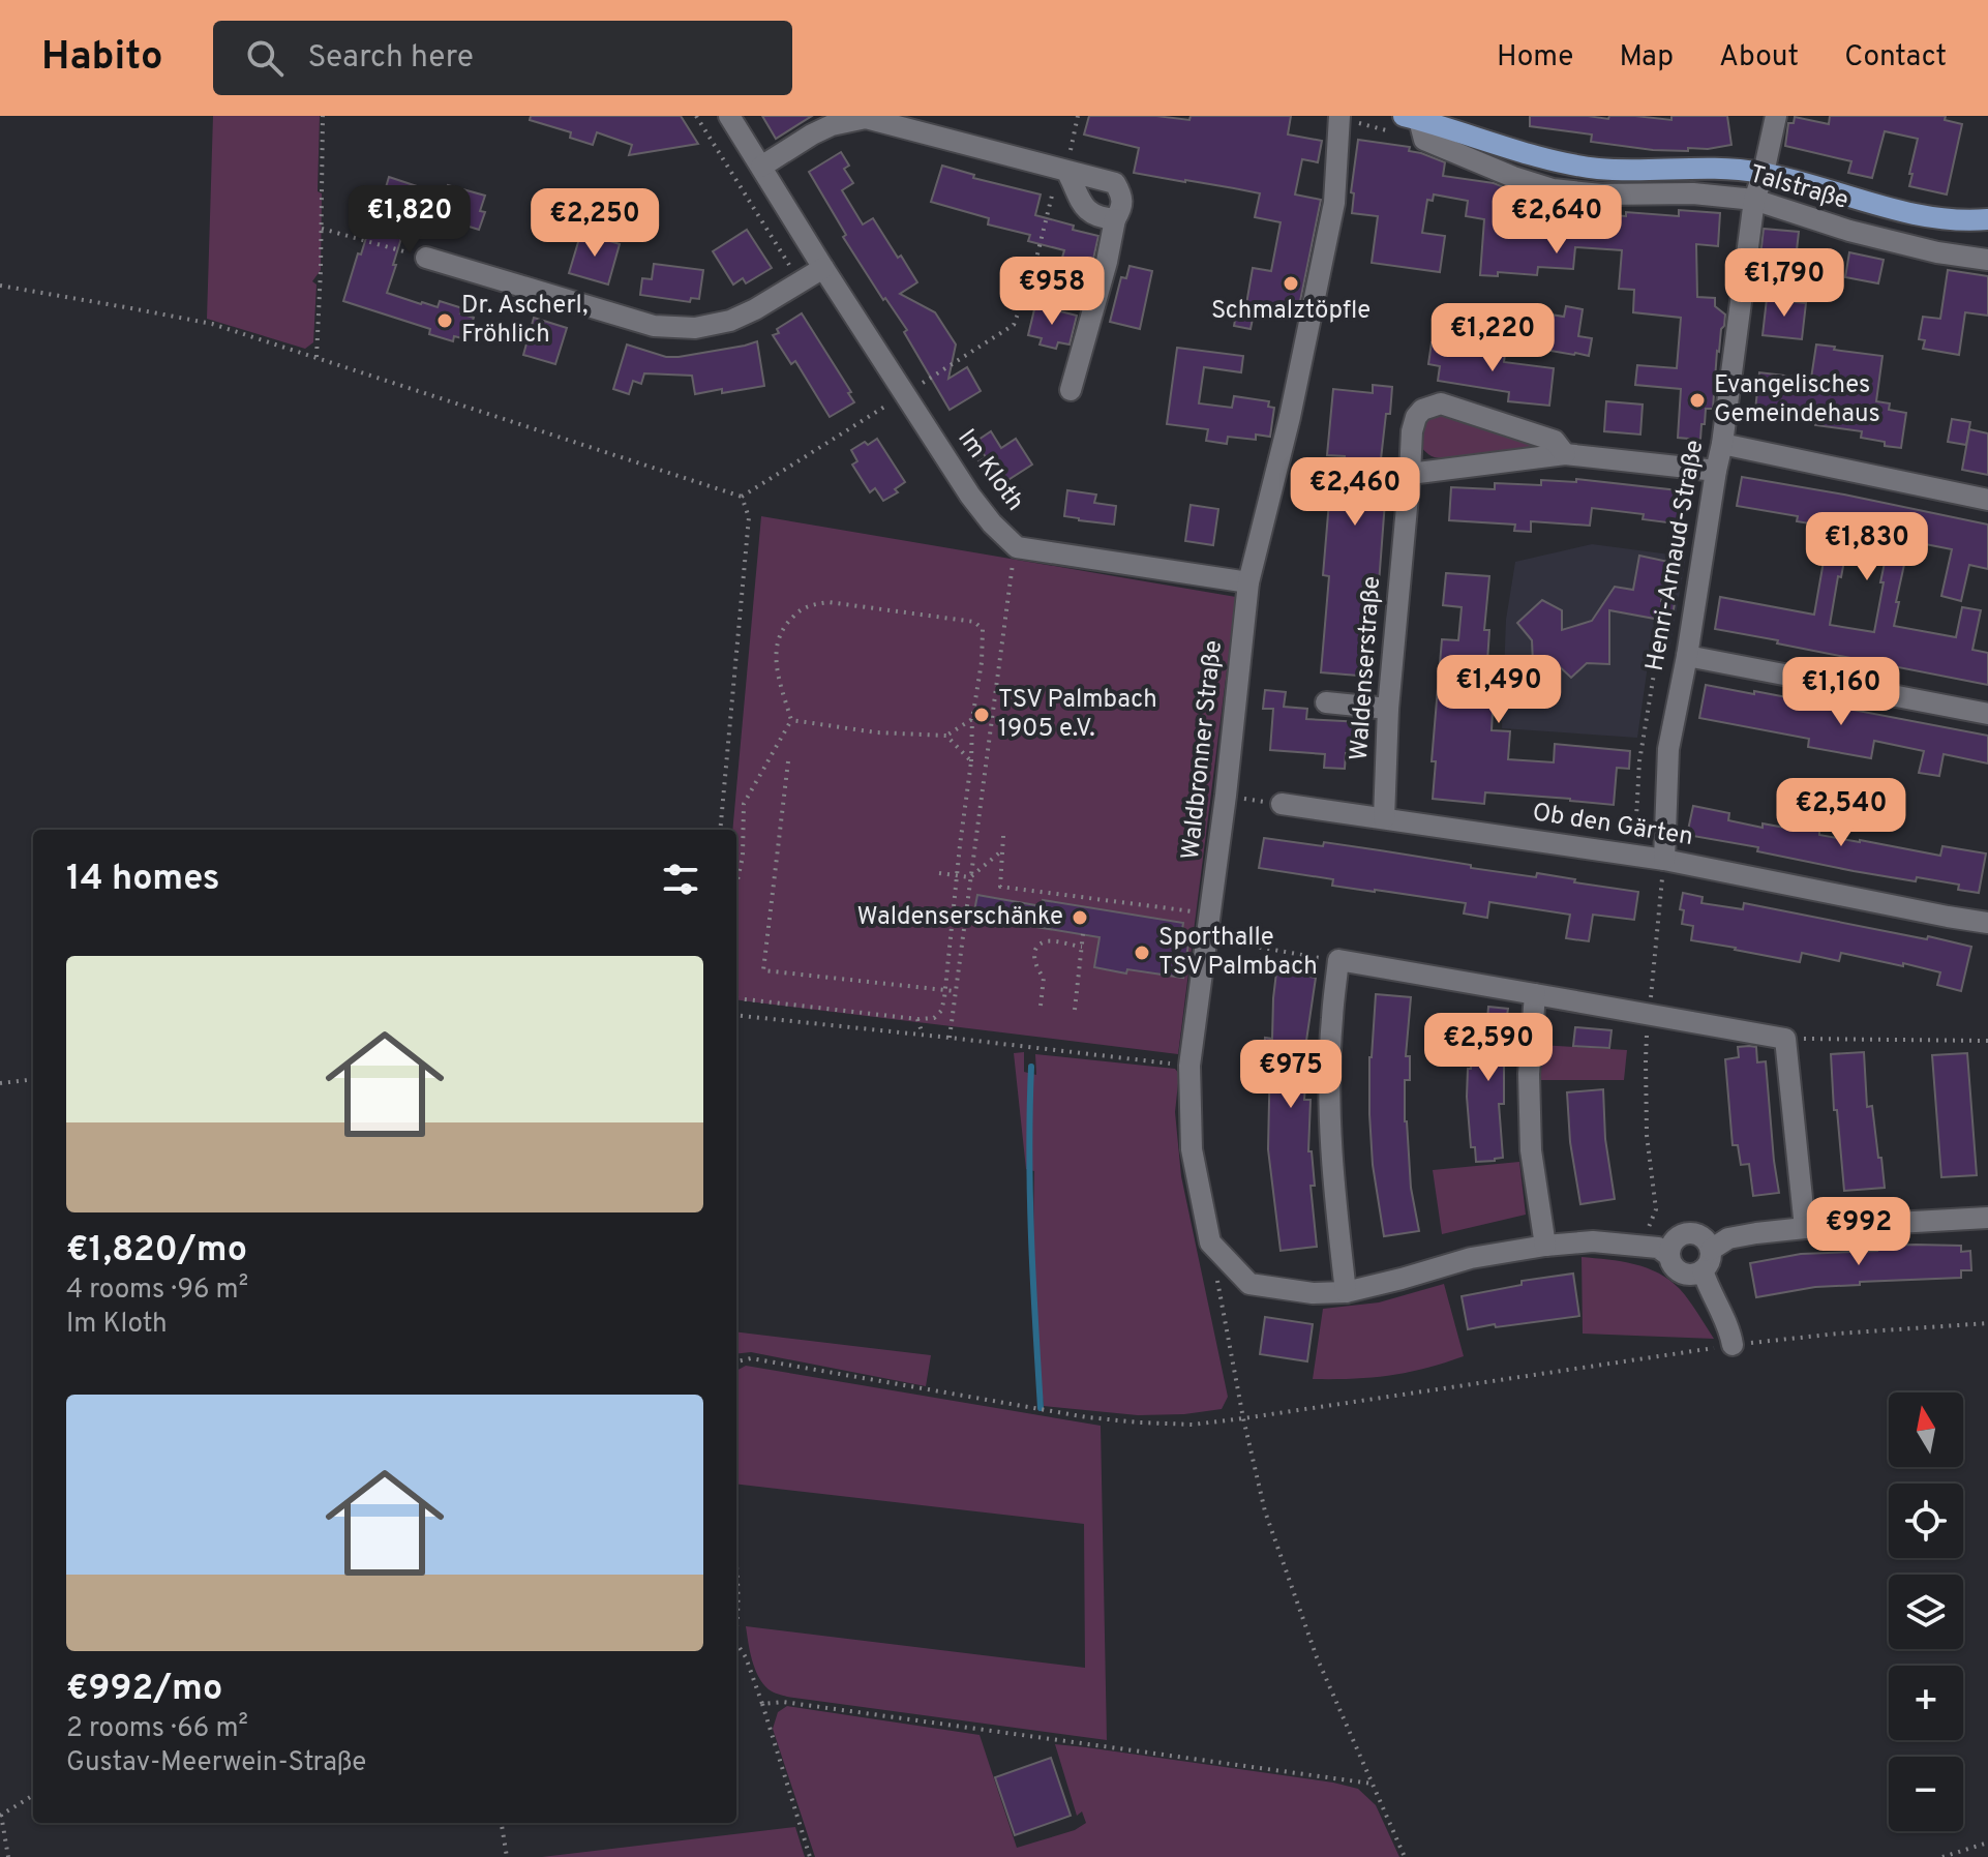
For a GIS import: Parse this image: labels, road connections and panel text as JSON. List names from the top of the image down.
{
  "streets": {
    "main road": ["Talstraße"],
    "street": [
      "Im Kloth",
      "Henri-Arnaud-Straße",
      "Waldenserstraße",
      "Waldbronner Straße",
      "Ob den Gärten"
    ]
  },
  "crossings": [
    ["Talstraße", "Henri-Arnaud-Straße"],
    ["Im Kloth", "Waldbronner Straße"],
    ["Henri-Arnaud-Straße", "Waldenserstraße"],
    ["Henri-Arnaud-Straße", "Ob den Gärten"],
    ["Waldenserstraße", "Ob den Gärten"]
  ],
  "places": [
    "Schmalztöpfle",
    "Dr. Ascherl, Fröhlich",
    "Evangelisches Gemeindehaus",
    "TSV Palmbach 1905 e.V.",
    "Waldenserschänke",
    "Sporthalle TSV Palmbach"
  ],
  "north": "top",
  "page": {
    "header": "Habito",
    "search": "Search here",
    "nav": [
      "Home",
      "Map",
      "About",
      "Contact"
    ],
    "price": [
      "€1,820",
      "€2,640",
      "€2,250",
      "€1,790",
      "€958",
      "€1,220",
      "€2,460",
      "€1,830",
      "€1,490",
      "€1,160",
      "€2,540",
      "€2,590",
      "€975",
      "€992"
    ],
    "heading": "14 homes",
    "list": [
      {
        "name": "€1,820/mo",
        "note": "4 rooms · 96 m² · Im Kloth"
      },
      {
        "name": "€992/mo",
        "note": "2 rooms · 66 m² · Gustav-Meerwein-Straße"
      }
    ],
    "map_buttons": ["+", "−"]
  }
}
